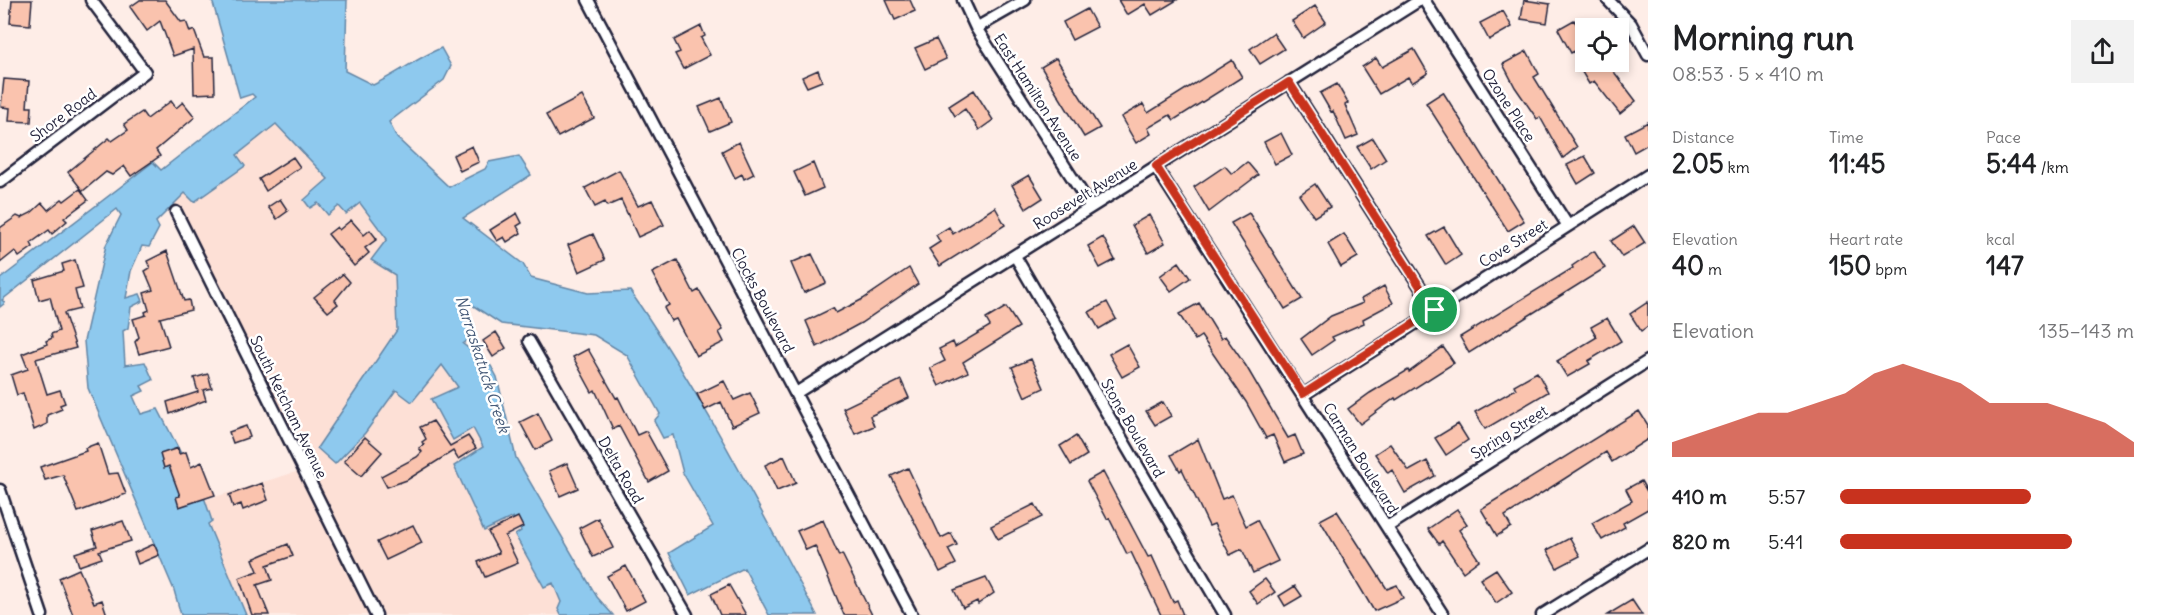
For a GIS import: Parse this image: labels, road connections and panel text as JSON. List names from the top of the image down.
{
  "streets": {
    "street": [
      "East Hamilton Avenue",
      "Ozone Place",
      "Shore Road",
      "Roosevelt Avenue",
      "Cove Street",
      "Clocks Boulevard",
      "South Ketcham Avenue",
      "Stone Boulevard",
      "Spring Street",
      "Carman Boulevard",
      "Delta Road"
    ]
  },
  "crossings": [
    ["East Hamilton Avenue", "Roosevelt Avenue"],
    ["Ozone Place", "Roosevelt Avenue"],
    ["Ozone Place", "Cove Street"],
    ["Roosevelt Avenue", "Clocks Boulevard"],
    ["Roosevelt Avenue", "Stone Boulevard"],
    ["Roosevelt Avenue", "Carman Boulevard"],
    ["Cove Street", "Carman Boulevard"],
    ["Spring Street", "Carman Boulevard"]
  ],
  "water": ["Narraskatuck Creek"],
  "page": {
    "heading": ["Morning run", "08:53 · 5 × 410 m"],
    "stats": [
      ["Distance", "2.05 km"],
      ["Time", "11:45"],
      ["Pace", "5:44 /km"],
      ["Elevation", "40 m"],
      ["Heart rate", "150 bpm"],
      ["kcal", "147"]
    ],
    "chart": ["Elevation", "135–143 m"],
    "list": [
      {
        "name": "410 m",
        "note": "5:57"
      },
      {
        "name": "820 m",
        "note": "5:41"
      }
    ]
  }
}
